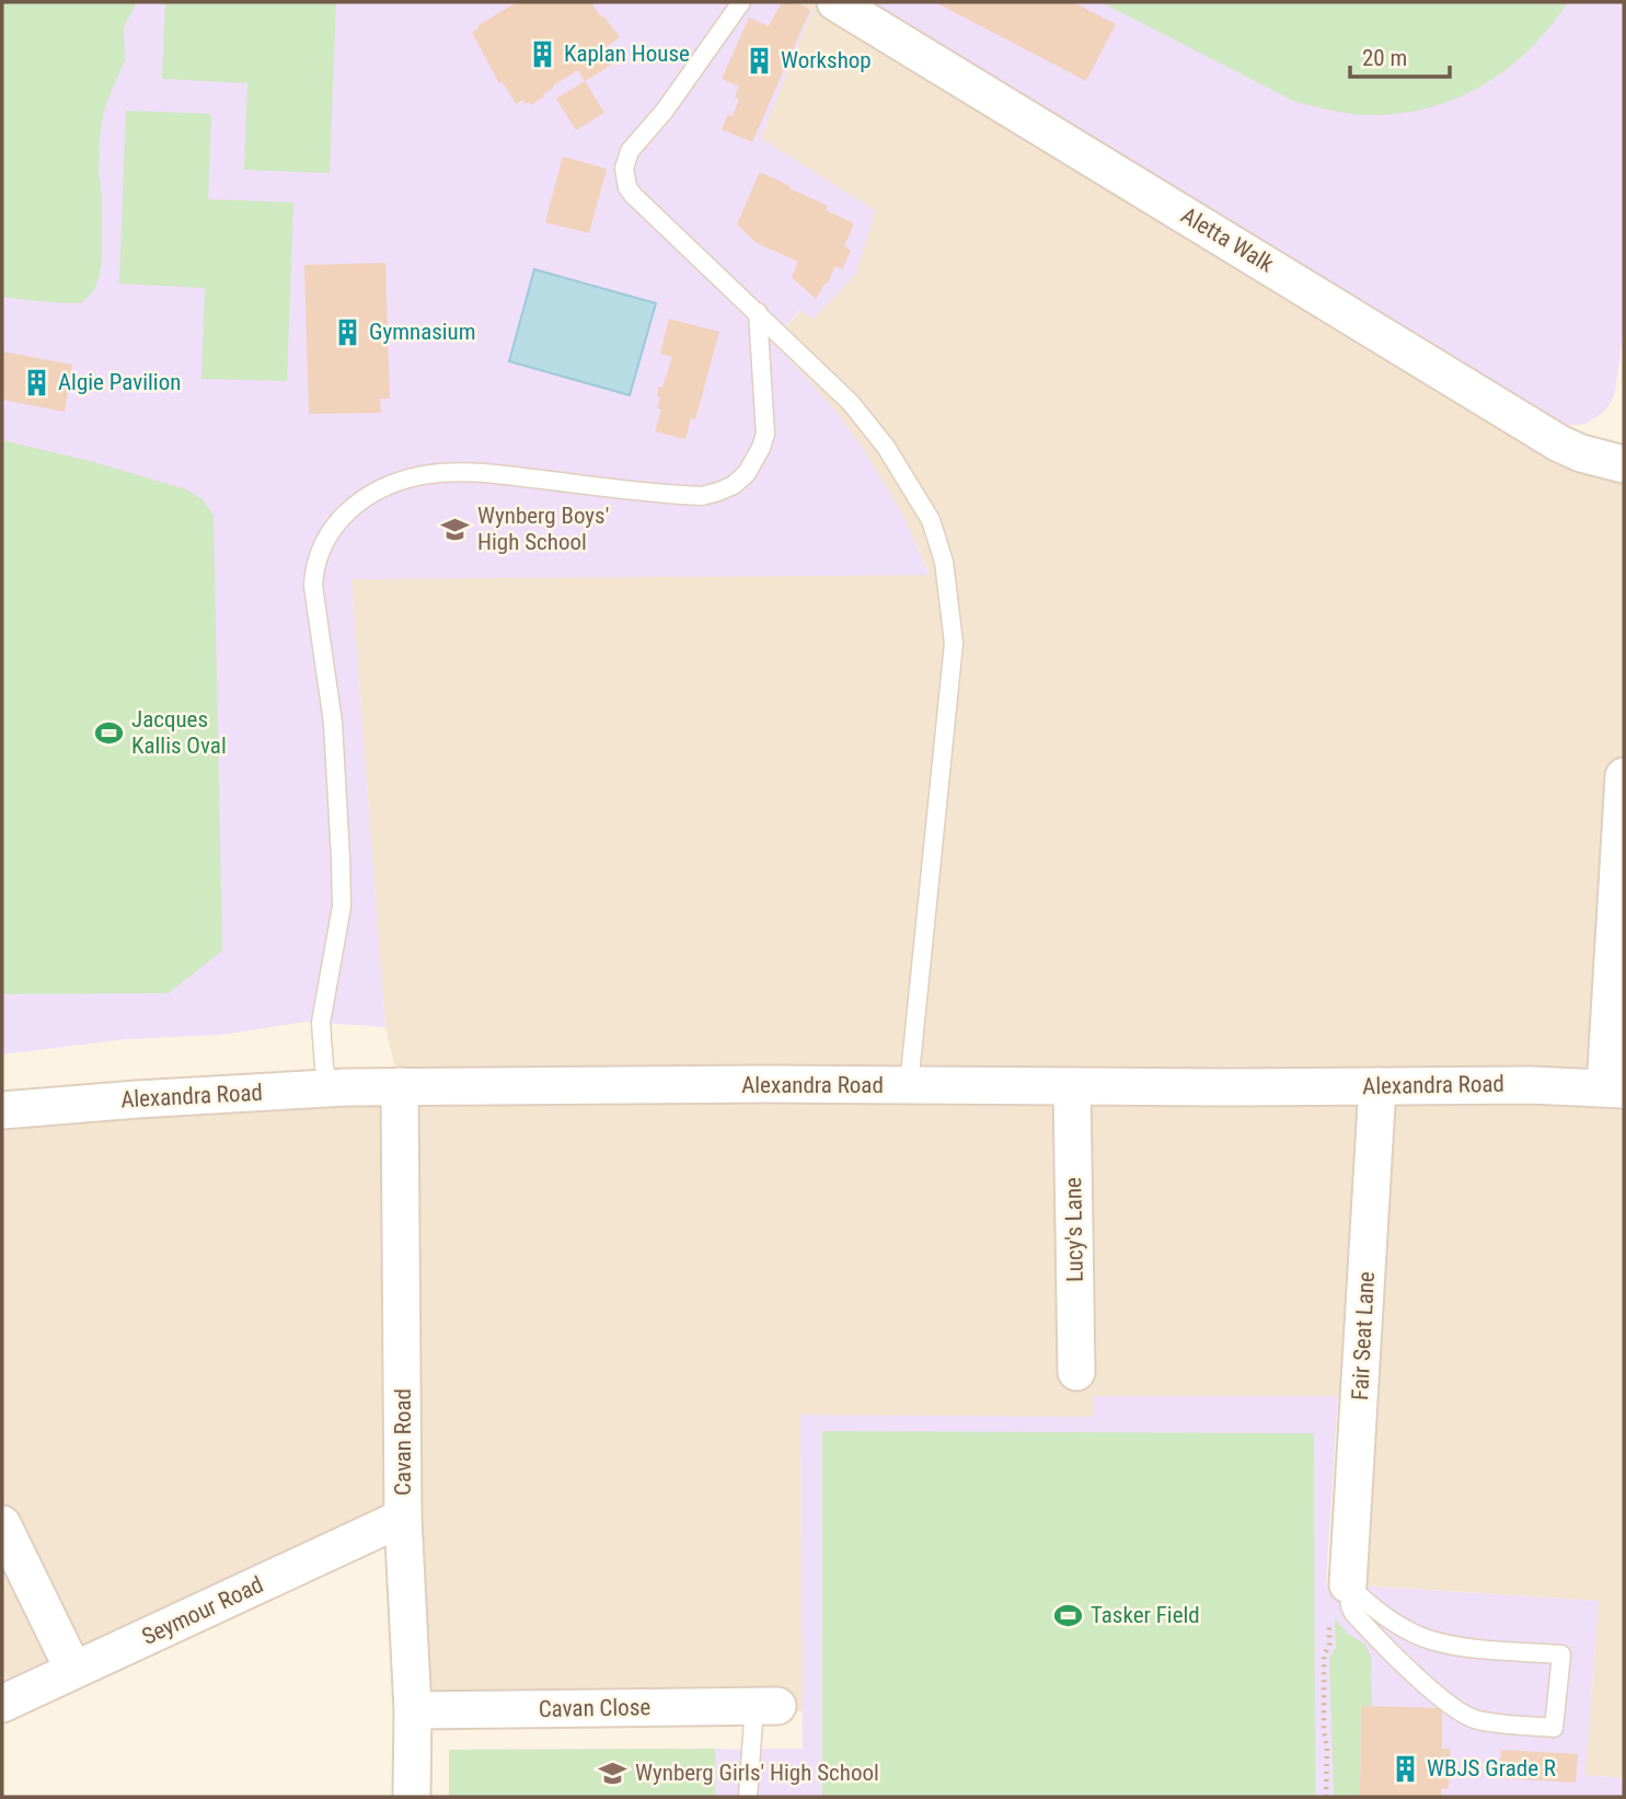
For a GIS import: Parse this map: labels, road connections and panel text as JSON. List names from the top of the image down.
{
  "streets": {
    "street": [
      "Aletta Walk",
      "Alexandra Road",
      "Lucy's Lane",
      "Fair Seat Lane",
      "Cavan Road",
      "Seymour Road",
      "Cavan Close"
    ]
  },
  "crossings": [
    ["Alexandra Road", "Lucy's Lane"],
    ["Alexandra Road", "Fair Seat Lane"],
    ["Alexandra Road", "Cavan Road"],
    ["Cavan Road", "Seymour Road"],
    ["Cavan Road", "Cavan Close"]
  ],
  "places": {
    "building": [
      "Kaplan House",
      "Workshop",
      "Gymnasium",
      "Algie Pavilion",
      "WBJS Grade R"
    ],
    "school or university": ["Wynberg Boys' High School", "Wynberg Girls' High School"],
    "sports": ["Jacques Kallis Oval", "Tasker Field"]
  },
  "scale_bar": "20 m"
}
